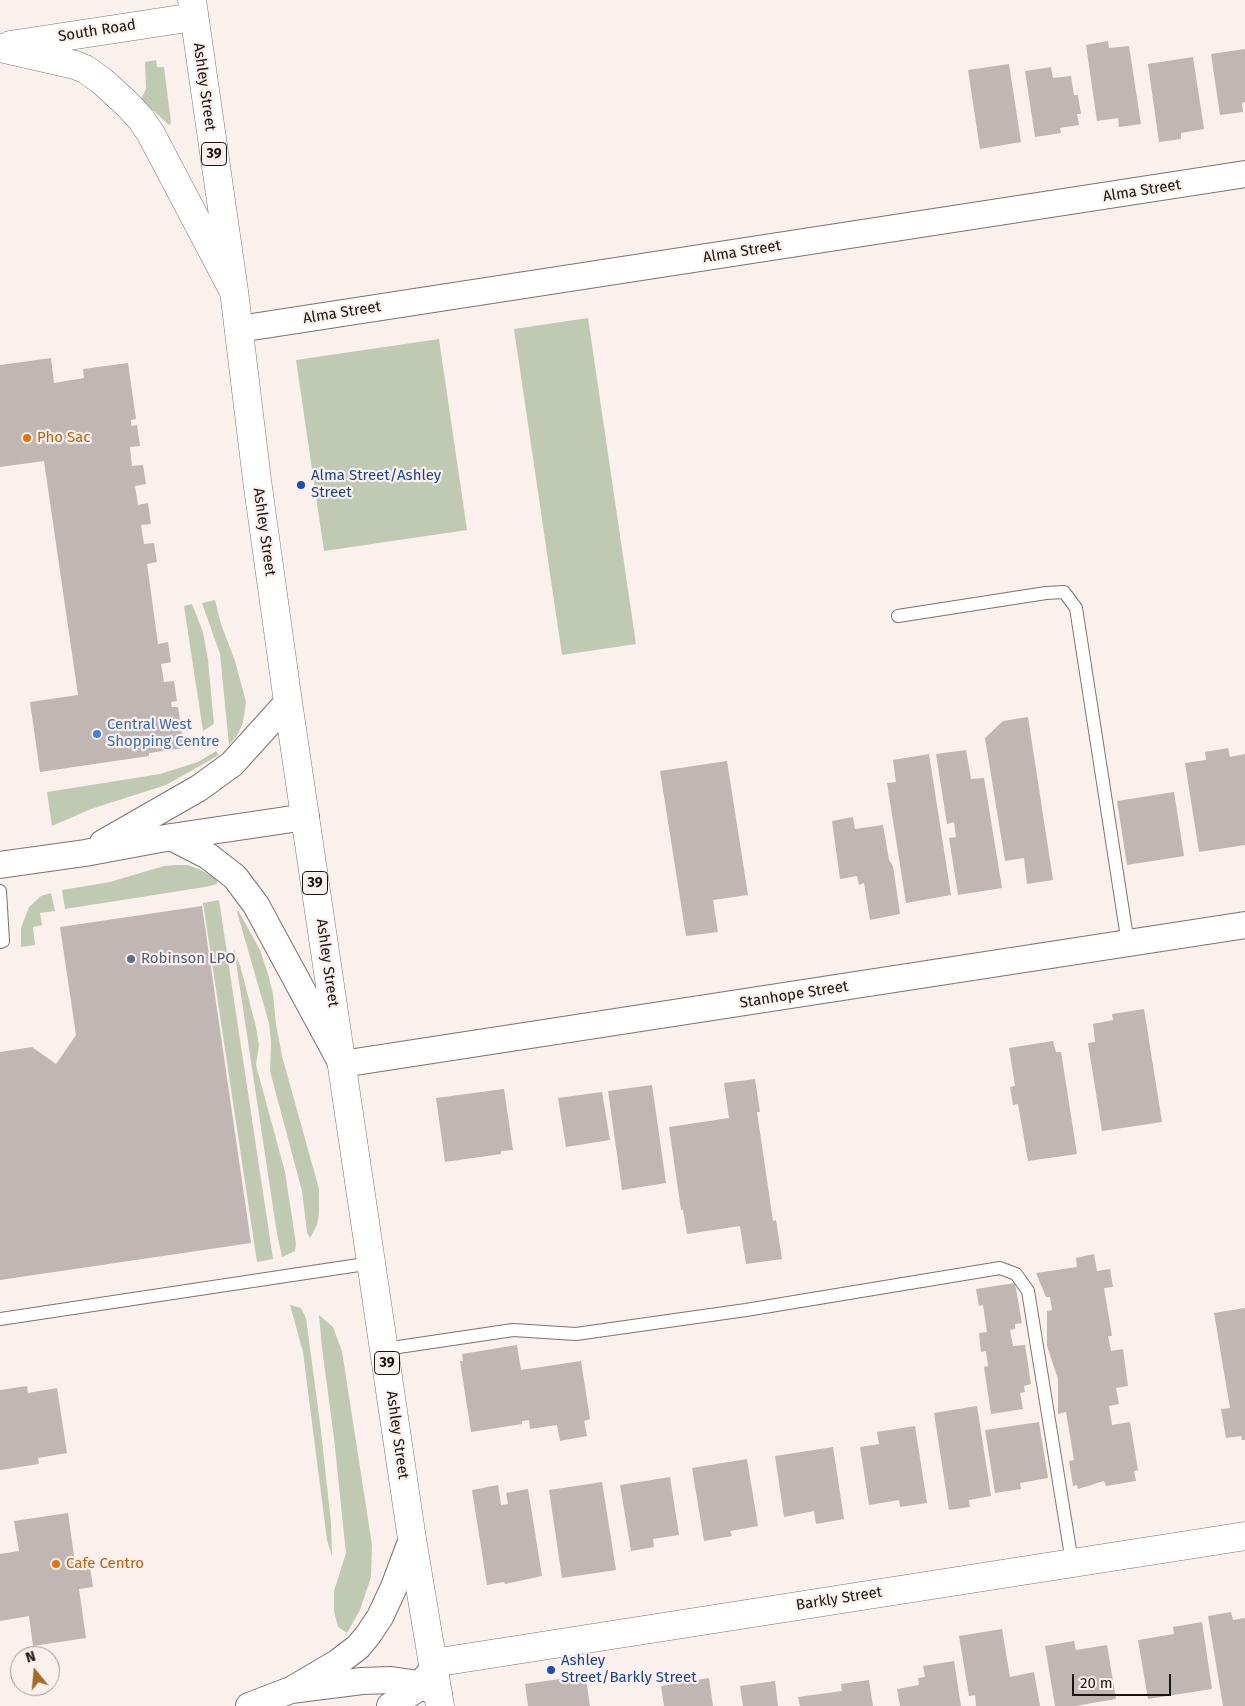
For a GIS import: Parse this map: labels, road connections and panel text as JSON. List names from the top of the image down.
{
  "streets": {
    "main road": [
      "South Road",
      "Ashley Street",
      "39",
      "Barkly Street"
    ],
    "street": ["Alma Street", "Stanhope Street"]
  },
  "crossings": [
    ["South Road", "Ashley Street"],
    ["Ashley Street", "Alma Street"],
    ["Ashley Street", "Stanhope Street"],
    ["Ashley Street", "Barkly Street"]
  ],
  "places": [
    "Pho Sac",
    "Alma Street/Ashley Street",
    "Central West Shopping Centre",
    "Robinson LPO",
    "Cafe Centro",
    "Ashley Street/Barkly Street"
  ],
  "scale_bar": "20 m",
  "north": "top"
}
